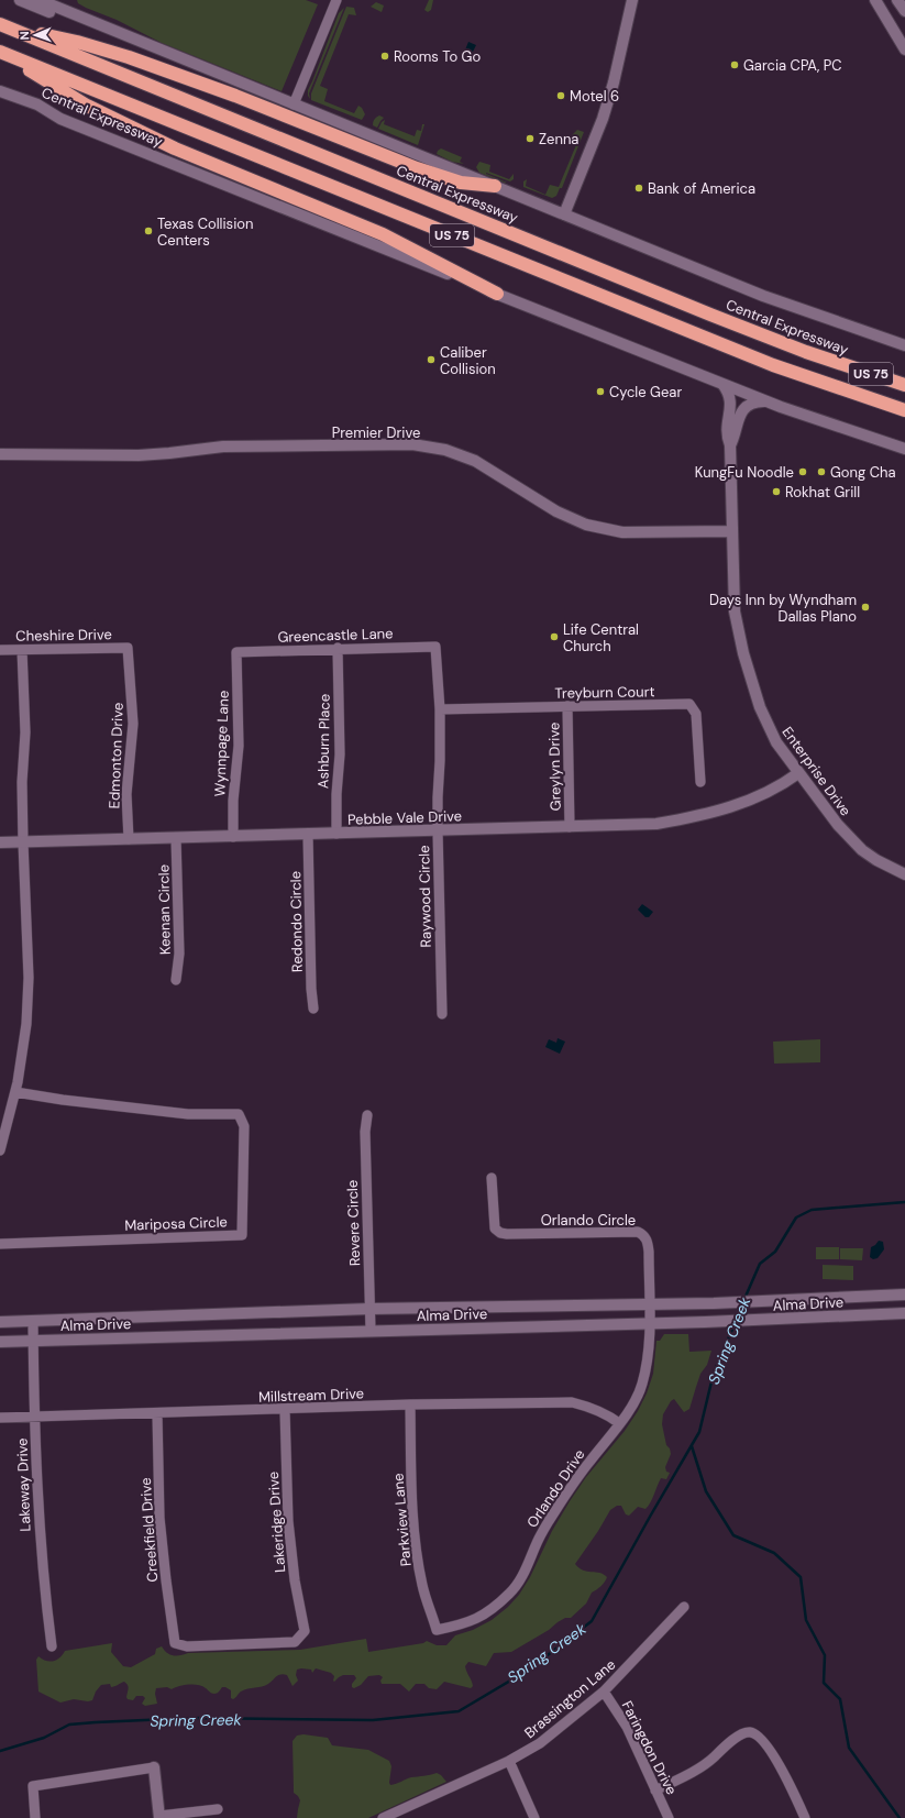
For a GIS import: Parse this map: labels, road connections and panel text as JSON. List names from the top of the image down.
{
  "streets": {
    "highway": ["Central Expressway", "US 75"],
    "main road": [
      "Premier Drive",
      "Enterprise Drive",
      "Pebble Vale Drive",
      "Alma Drive"
    ],
    "street": [
      "Cheshire Drive",
      "Greencastle Lane",
      "Treyburn Court",
      "Ashburn Place",
      "Wynnpage Lane",
      "Edmonton Drive",
      "Greylyn Drive",
      "Raywood Circle",
      "Keenan Circle",
      "Redondo Circle",
      "Orlando Circle",
      "Mariposa Circle",
      "Revere Circle",
      "Millstream Drive",
      "Lakeway Drive",
      "Orlando Drive",
      "Parkview Lane",
      "Lakeridge Drive",
      "Creekfield Drive",
      "Brassington Lane",
      "Faringdon Drive"
    ]
  },
  "crossings": [
    ["Central Expressway", "Enterprise Drive"],
    ["Premier Drive", "Enterprise Drive"],
    ["Cheshire Drive", "Edmonton Drive"],
    ["Greencastle Lane", "Ashburn Place"],
    ["Greencastle Lane", "Wynnpage Lane"],
    ["Greencastle Lane", "Raywood Circle"],
    ["Treyburn Court", "Greylyn Drive"],
    ["Treyburn Court", "Raywood Circle"],
    ["Ashburn Place", "Pebble Vale Drive"],
    ["Wynnpage Lane", "Pebble Vale Drive"],
    ["Edmonton Drive", "Pebble Vale Drive"],
    ["Greylyn Drive", "Pebble Vale Drive"],
    ["Enterprise Drive", "Pebble Vale Drive"],
    ["Pebble Vale Drive", "Raywood Circle"],
    ["Pebble Vale Drive", "Keenan Circle"],
    ["Pebble Vale Drive", "Redondo Circle"],
    ["Orlando Circle", "Alma Drive"],
    ["Orlando Circle", "Orlando Drive"],
    ["Revere Circle", "Alma Drive"],
    ["Alma Drive", "Lakeway Drive"],
    ["Alma Drive", "Orlando Drive"],
    ["Millstream Drive", "Lakeway Drive"],
    ["Millstream Drive", "Orlando Drive"],
    ["Millstream Drive", "Parkview Lane"],
    ["Millstream Drive", "Lakeridge Drive"],
    ["Millstream Drive", "Creekfield Drive"],
    ["Orlando Drive", "Parkview Lane"],
    ["Lakeridge Drive", "Creekfield Drive"],
    ["Brassington Lane", "Faringdon Drive"]
  ],
  "water": ["Spring Creek"],
  "places": [
    "Rooms To Go",
    "Garcia CPA, PC",
    "Motel 6",
    "Zenna",
    "Bank of America",
    "Texas Collision Centers",
    "Caliber Collision",
    "Cycle Gear",
    "KungFu Noodle",
    "Gong Cha",
    "Rokhat Grill",
    "Days Inn by Wyndham Dallas Plano",
    "Life Central Church"
  ],
  "north": "left"
}
